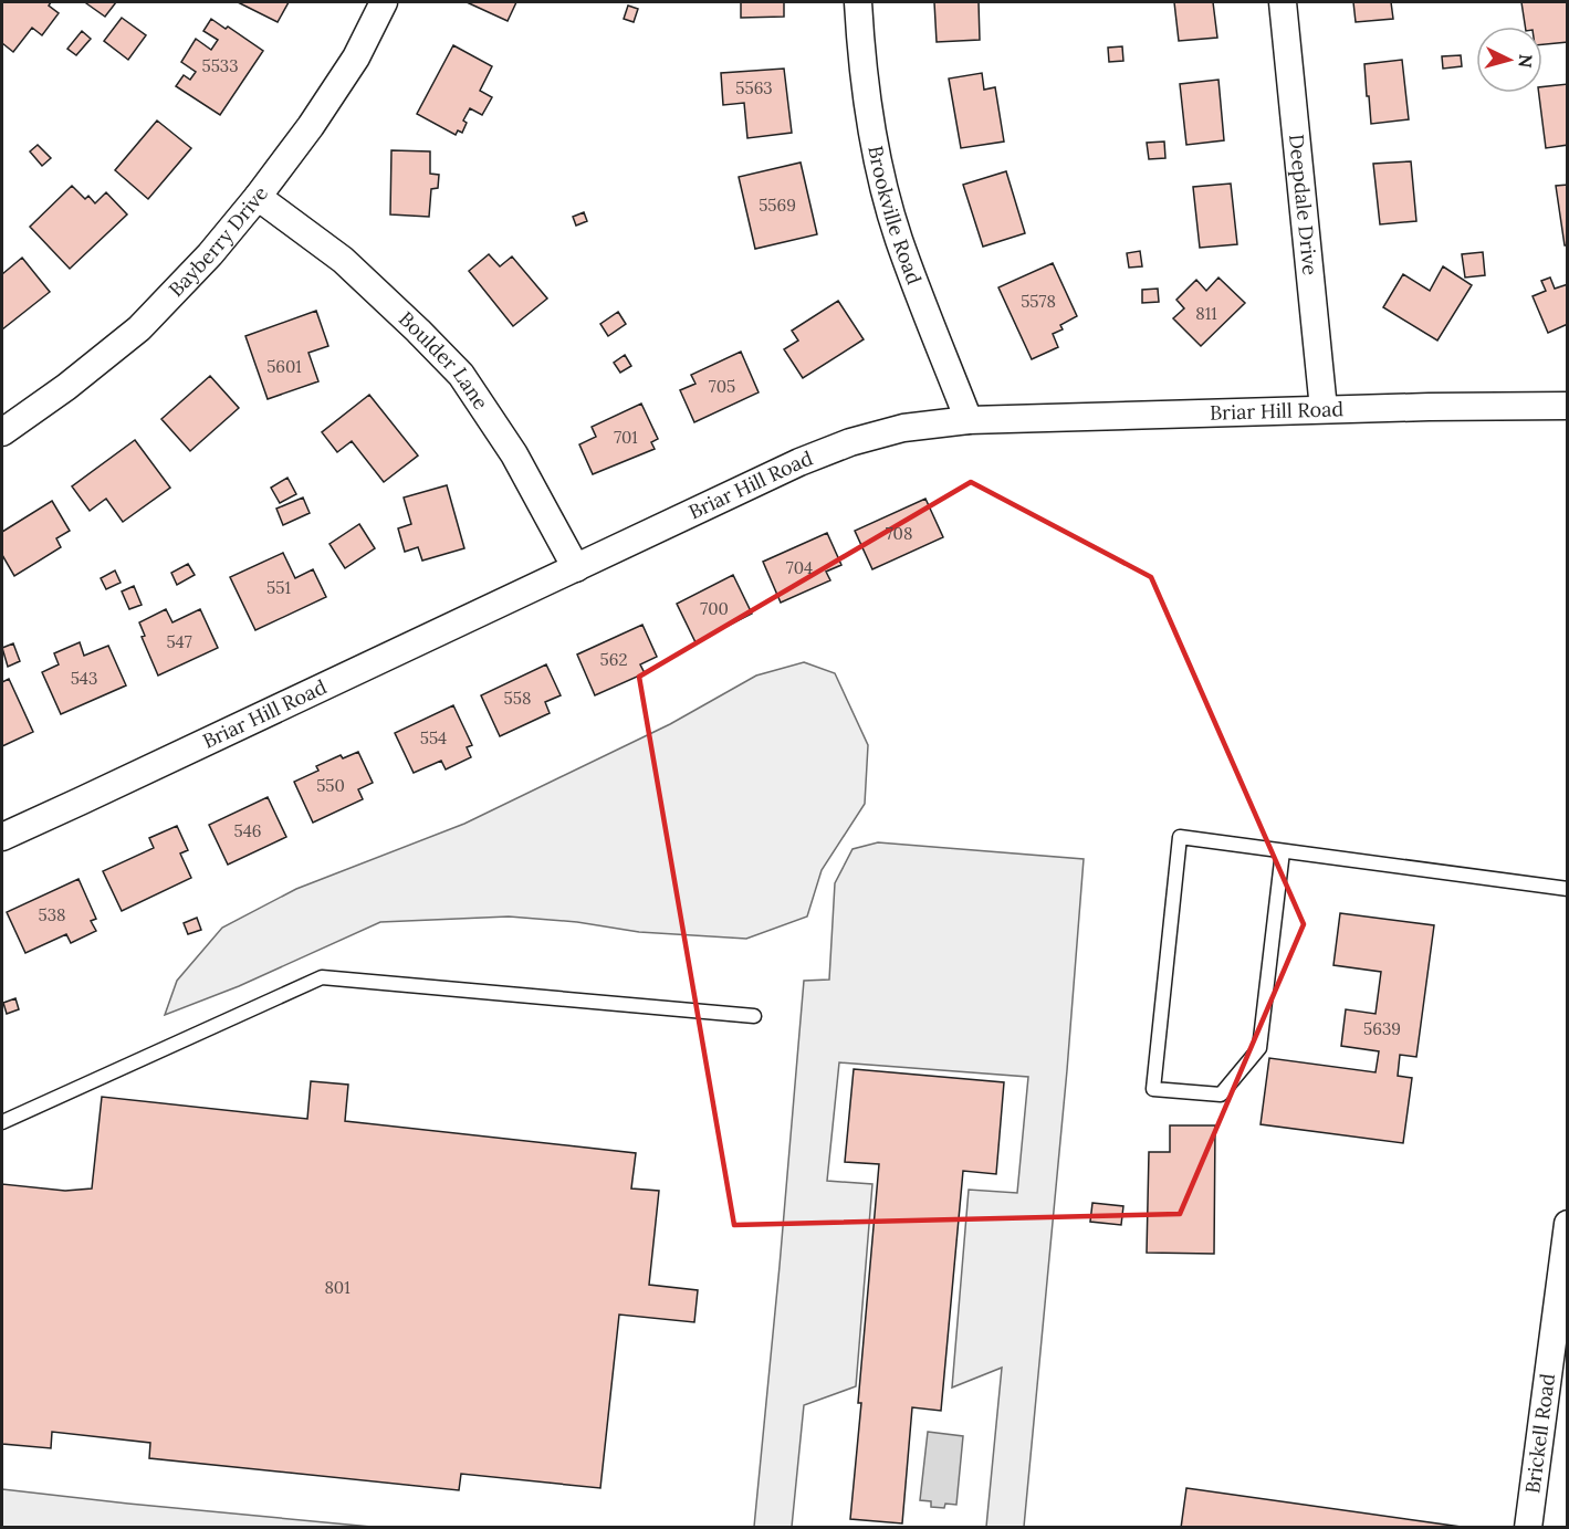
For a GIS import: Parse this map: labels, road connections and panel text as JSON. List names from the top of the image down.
{
  "streets": {
    "street": [
      "Deepdale Drive",
      "Brookville Road",
      "Bayberry Drive",
      "Boulder Lane",
      "Briar Hill Road",
      "Brickell Road"
    ]
  },
  "crossings": [
    ["Deepdale Drive", "Briar Hill Road"],
    ["Brookville Road", "Briar Hill Road"],
    ["Bayberry Drive", "Boulder Lane"],
    ["Boulder Lane", "Briar Hill Road"]
  ],
  "house_numbers": [
    "5533",
    "5563",
    "5569",
    "5578",
    "811",
    "5601",
    "705",
    "701",
    "708",
    "704",
    "551",
    "700",
    "547",
    "562",
    "543",
    "558",
    "554",
    "550",
    "546",
    "538",
    "5639",
    "801"
  ],
  "north": "right"
}
